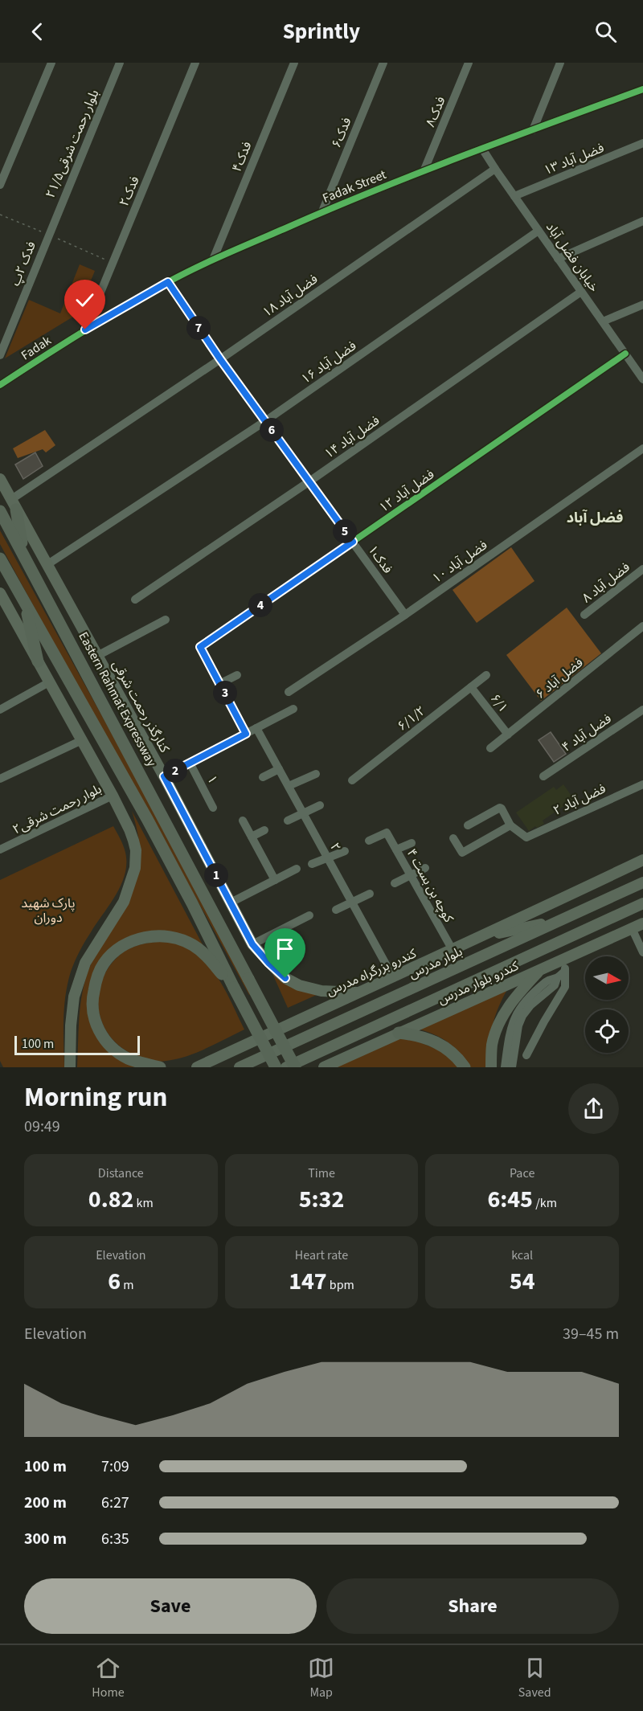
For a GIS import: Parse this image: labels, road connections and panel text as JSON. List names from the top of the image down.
{
  "streets": {
    "highway": ["Eastern Rahmat Expressway"],
    "main road": [
      "کنارگذر رحمت شرقی",
      "بلوار مدرس",
      "کندرو بزرگراه مدرس",
      "کندرو بلوار مدرس"
    ],
    "street": [
      "فدک۸",
      "فدک۶",
      "بلوار رحمت شرقی۲۱/۵",
      "فدک۴",
      "فضل آباد ۱۳",
      "Fadak Street",
      "فدک۲",
      "خیابان فضل آباد",
      "فدک ۲پ",
      "فضل آباد ۱۸",
      "Fadak",
      "فضل آباد ۱۶",
      "فضل آباد ۱۴",
      "فضل آباد ۱۲",
      "فدک۱",
      "فضل آباد ۱۰",
      "فضل آباد ۸",
      "فضل آباد ۶",
      "۶/۱",
      "۶/۱/۲",
      "فضل آباد ۴",
      "۱",
      "فضل آباد ۲",
      "بلوار رحمت شرقی۲",
      "۲",
      "کوچه بن بست ۴"
    ]
  },
  "crossings": [
    ["فدک۸", "Fadak Street"],
    ["فدک۶", "Fadak Street"],
    ["بلوار رحمت شرقی۲۱/۵", "فدک ۲پ"],
    ["فدک۴", "Fadak Street"],
    ["فضل آباد ۱۳", "خیابان فضل آباد"],
    ["Fadak Street", "فدک۲"],
    ["Fadak Street", "خیابان فضل آباد"],
    ["Fadak Street", "Fadak"],
    ["Fadak Street", "فدک۱"],
    ["فدک۲", "Fadak"],
    ["خیابان فضل آباد", "فضل آباد ۱۸"],
    ["خیابان فضل آباد", "فضل آباد ۱۶"],
    ["خیابان فضل آباد", "فضل آباد ۱۴"],
    ["خیابان فضل آباد", "فضل آباد ۱۲"],
    ["فضل آباد ۱۸", "فدک۱"],
    ["فضل آباد ۱۸", "کنارگذر رحمت شرقی"],
    ["فضل آباد ۱۶", "فدک۱"],
    ["فضل آباد ۱۶", "کنارگذر رحمت شرقی"],
    ["فضل آباد ۱۴", "فدک۱"],
    ["فضل آباد ۱۲", "فدک۱"],
    ["فدک۱", "فضل آباد ۱۰"],
    ["فضل آباد ۶", "۶/۱"],
    ["۶/۱", "۶/۱/۲"],
    ["کنارگذر رحمت شرقی", "کندرو بزرگراه مدرس"],
    ["۲", "کندرو بزرگراه مدرس"],
    ["کوچه بن بست ۴", "کندرو بزرگراه مدرس"]
  ],
  "districts": ["فضل آباد"],
  "parks": ["پارک شهید دوران"],
  "scale_bar": "100 m",
  "north": "right",
  "page": {
    "header": "Sprintly",
    "pins": [
      "7",
      "6",
      "5",
      "4",
      "3",
      "2",
      "1"
    ],
    "scale": "100 m",
    "heading": ["Morning run", "09:49"],
    "stats": [
      ["Distance", "0.82 km"],
      ["Time", "5:32"],
      ["Pace", "6:45 /km"],
      ["Elevation", "6 m"],
      ["Heart rate", "147 bpm"],
      ["kcal", "54"]
    ],
    "chart": ["Elevation", "39–45 m"],
    "list": [
      {
        "name": "100 m",
        "note": "7:09"
      },
      {
        "name": "200 m",
        "note": "6:27"
      },
      {
        "name": "300 m",
        "note": "6:35"
      }
    ],
    "buttons": ["Save", "Share"],
    "tabs": ["Home", "Map", "Saved"]
  }
}
